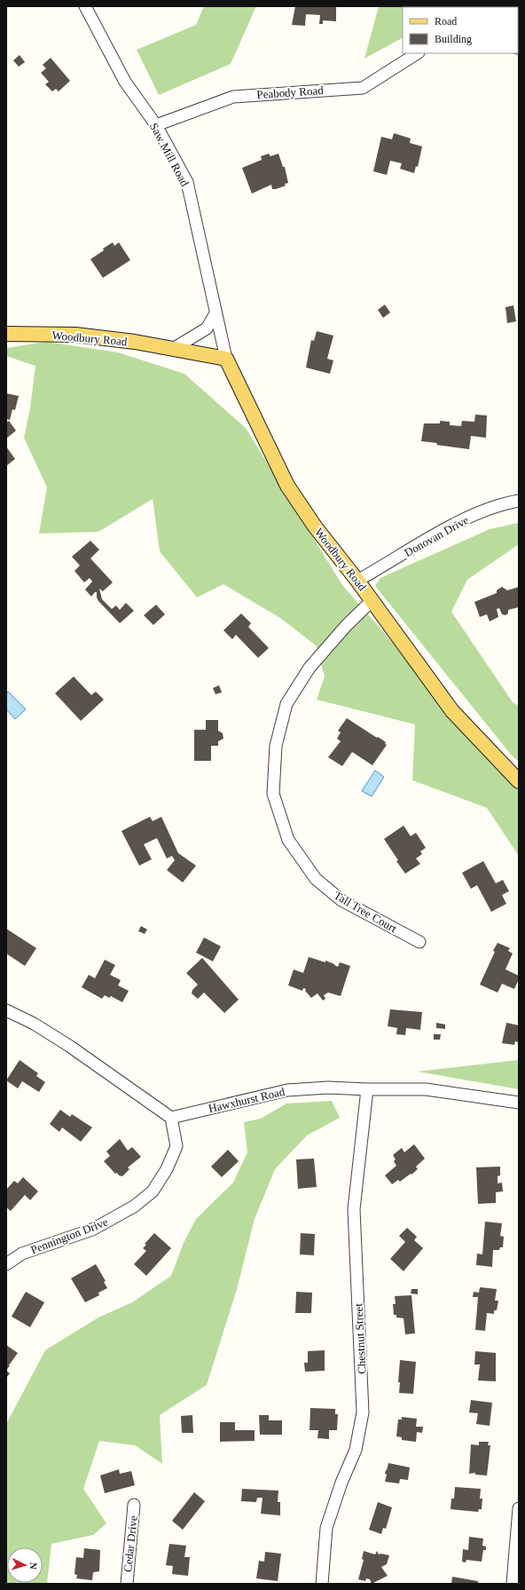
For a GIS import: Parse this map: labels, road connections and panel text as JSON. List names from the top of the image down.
{
  "streets": {
    "main road": ["Woodbury Road"],
    "street": [
      "Peabody Road",
      "Saw Mill Road",
      "Donovan Drive",
      "Tall Tree Court",
      "Hawxhurst Road",
      "Pennington Drive",
      "Chestnut Street",
      "Cedar Drive"
    ]
  },
  "crossings": [
    ["Peabody Road", "Saw Mill Road"],
    ["Saw Mill Road", "Woodbury Road"],
    ["Woodbury Road", "Donovan Drive"],
    ["Woodbury Road", "Tall Tree Court"],
    ["Hawxhurst Road", "Pennington Drive"],
    ["Hawxhurst Road", "Chestnut Street"]
  ],
  "legend": ["Road", "Building"],
  "north": "right"
}
